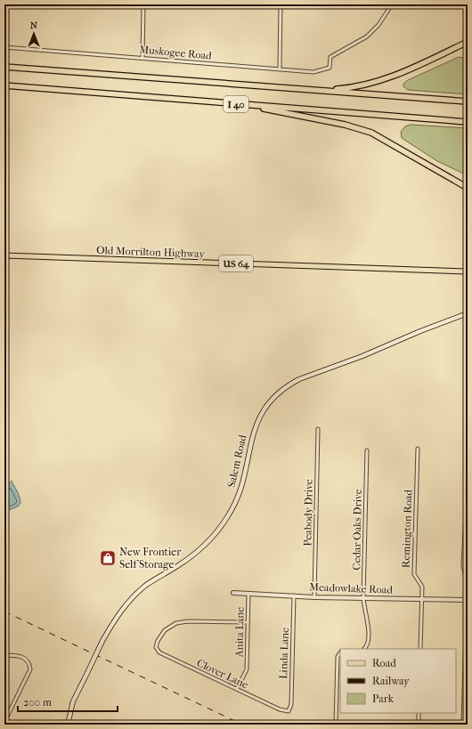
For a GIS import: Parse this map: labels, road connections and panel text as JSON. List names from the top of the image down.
{
  "streets": {
    "highway": ["I 40"],
    "main road": ["Old Morrilton Highway", "US 64", "Salem Road"],
    "street": [
      "Muskogee Road",
      "Peabody Drive",
      "Remington Road",
      "Cedar Oaks Drive",
      "Meadowlake Road",
      "Anita Lane",
      "Linda Lane",
      "Clover Lane"
    ]
  },
  "crossings": [
    ["Peabody Drive", "Meadowlake Road"],
    ["Remington Road", "Meadowlake Road"],
    ["Cedar Oaks Drive", "Meadowlake Road"],
    ["Meadowlake Road", "Anita Lane"],
    ["Meadowlake Road", "Linda Lane"],
    ["Anita Lane", "Clover Lane"],
    ["Linda Lane", "Clover Lane"]
  ],
  "places": {
    "shop": ["New Frontier Self Storage"]
  },
  "legend": ["Road", "Railway", "Park"],
  "scale_bar": "200 m",
  "north": "top"
}
